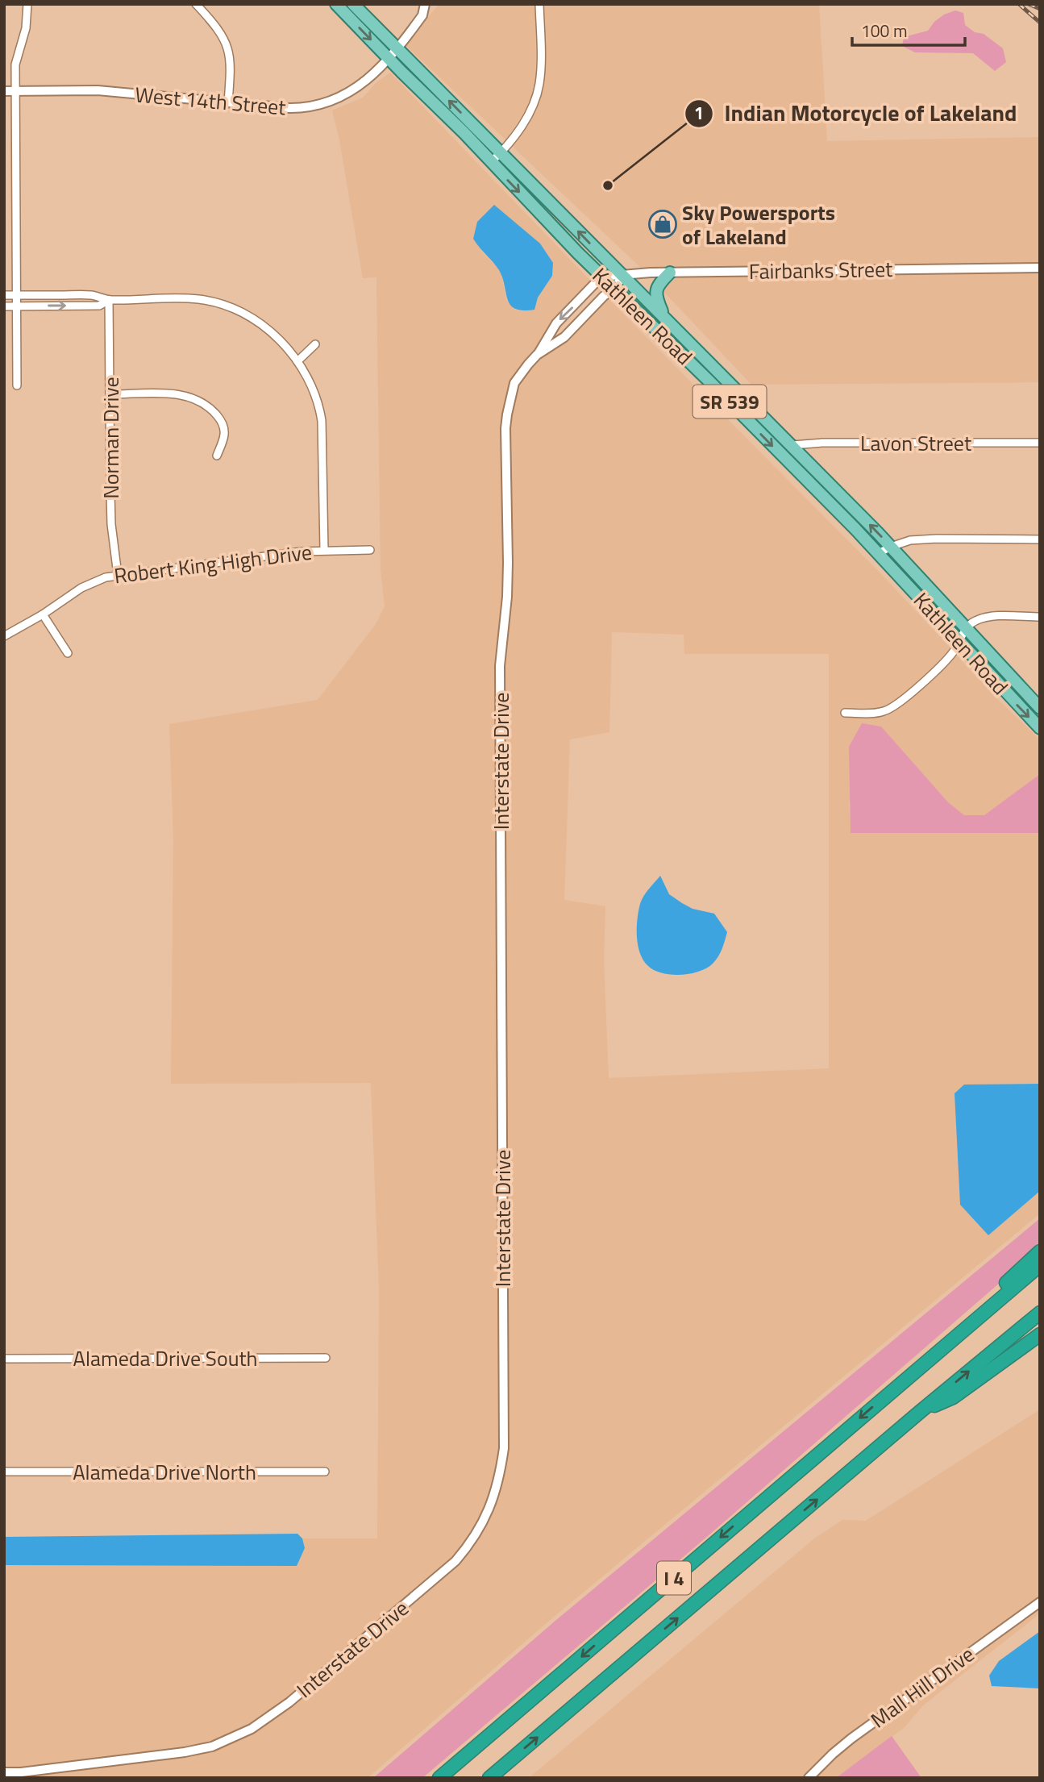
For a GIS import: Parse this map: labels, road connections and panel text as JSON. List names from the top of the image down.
{
  "streets": {
    "highway": ["I 4"],
    "main road": ["Kathleen Road", "SR 539"],
    "street": [
      "West 14th Street",
      "Fairbanks Street",
      "Norman Drive",
      "Lavon Street",
      "Robert King High Drive",
      "Interstate Drive",
      "Alameda Drive South",
      "Alameda Drive North",
      "Mall Hill Drive"
    ]
  },
  "crossings": [
    ["West 14th Street", "Kathleen Road"],
    ["Fairbanks Street", "Kathleen Road"],
    ["Fairbanks Street", "Interstate Drive"],
    ["Kathleen Road", "Lavon Street"],
    ["Kathleen Road", "Interstate Drive"],
    ["Norman Drive", "Robert King High Drive"]
  ],
  "places": {
    "other": ["Indian Motorcycle of Lakeland"],
    "shop": ["Sky Powersports of Lakeland"]
  },
  "scale_bar": "100 m"
}
